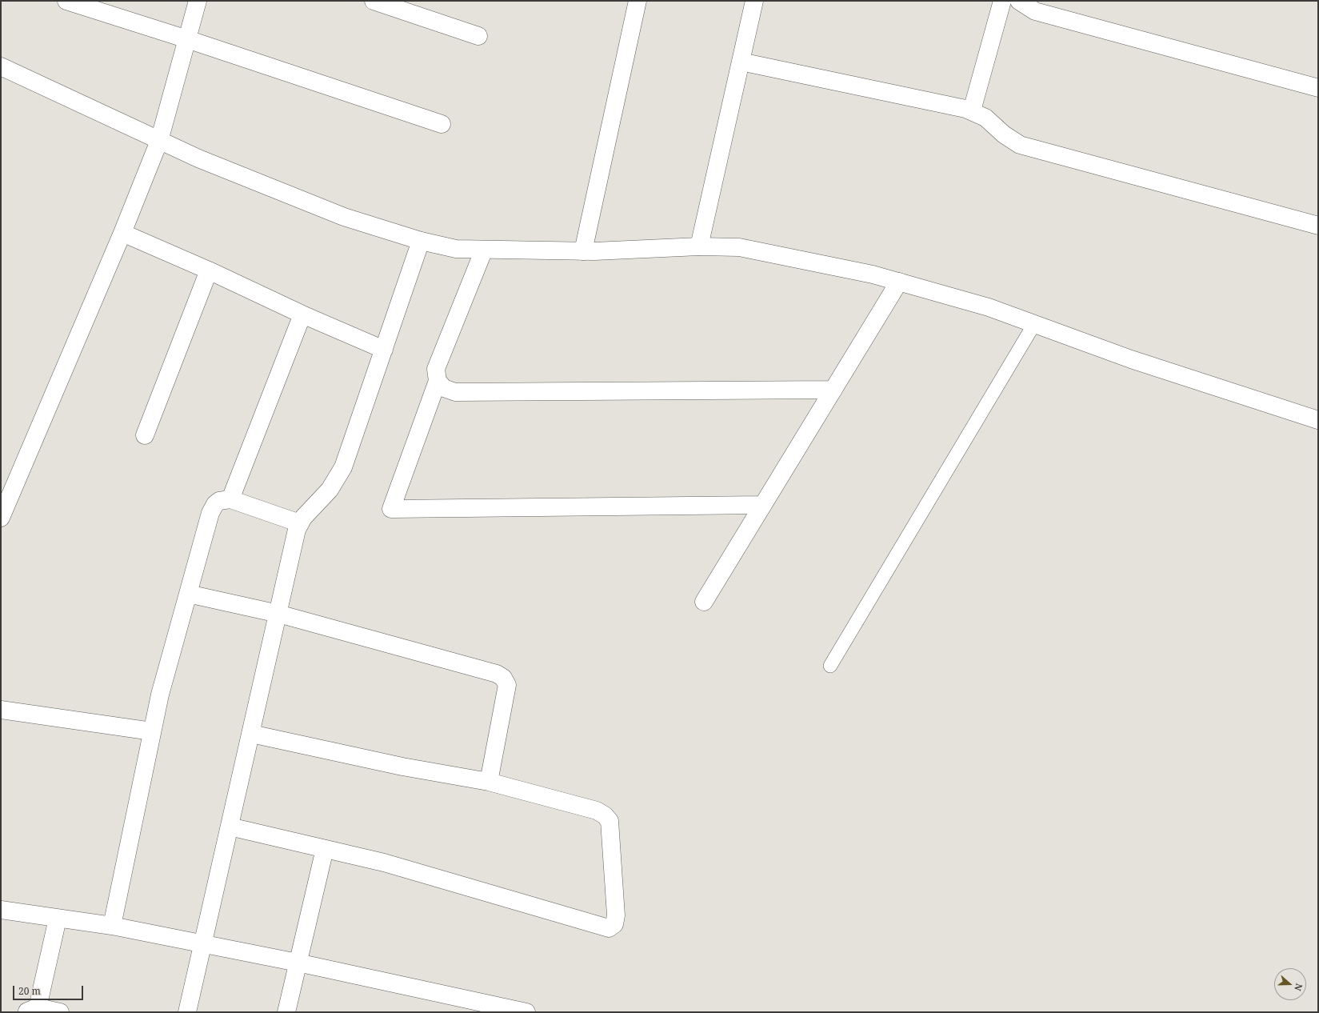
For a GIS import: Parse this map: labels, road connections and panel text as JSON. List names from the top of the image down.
{
  "scale_bar": "20 m",
  "north": "right"
}
